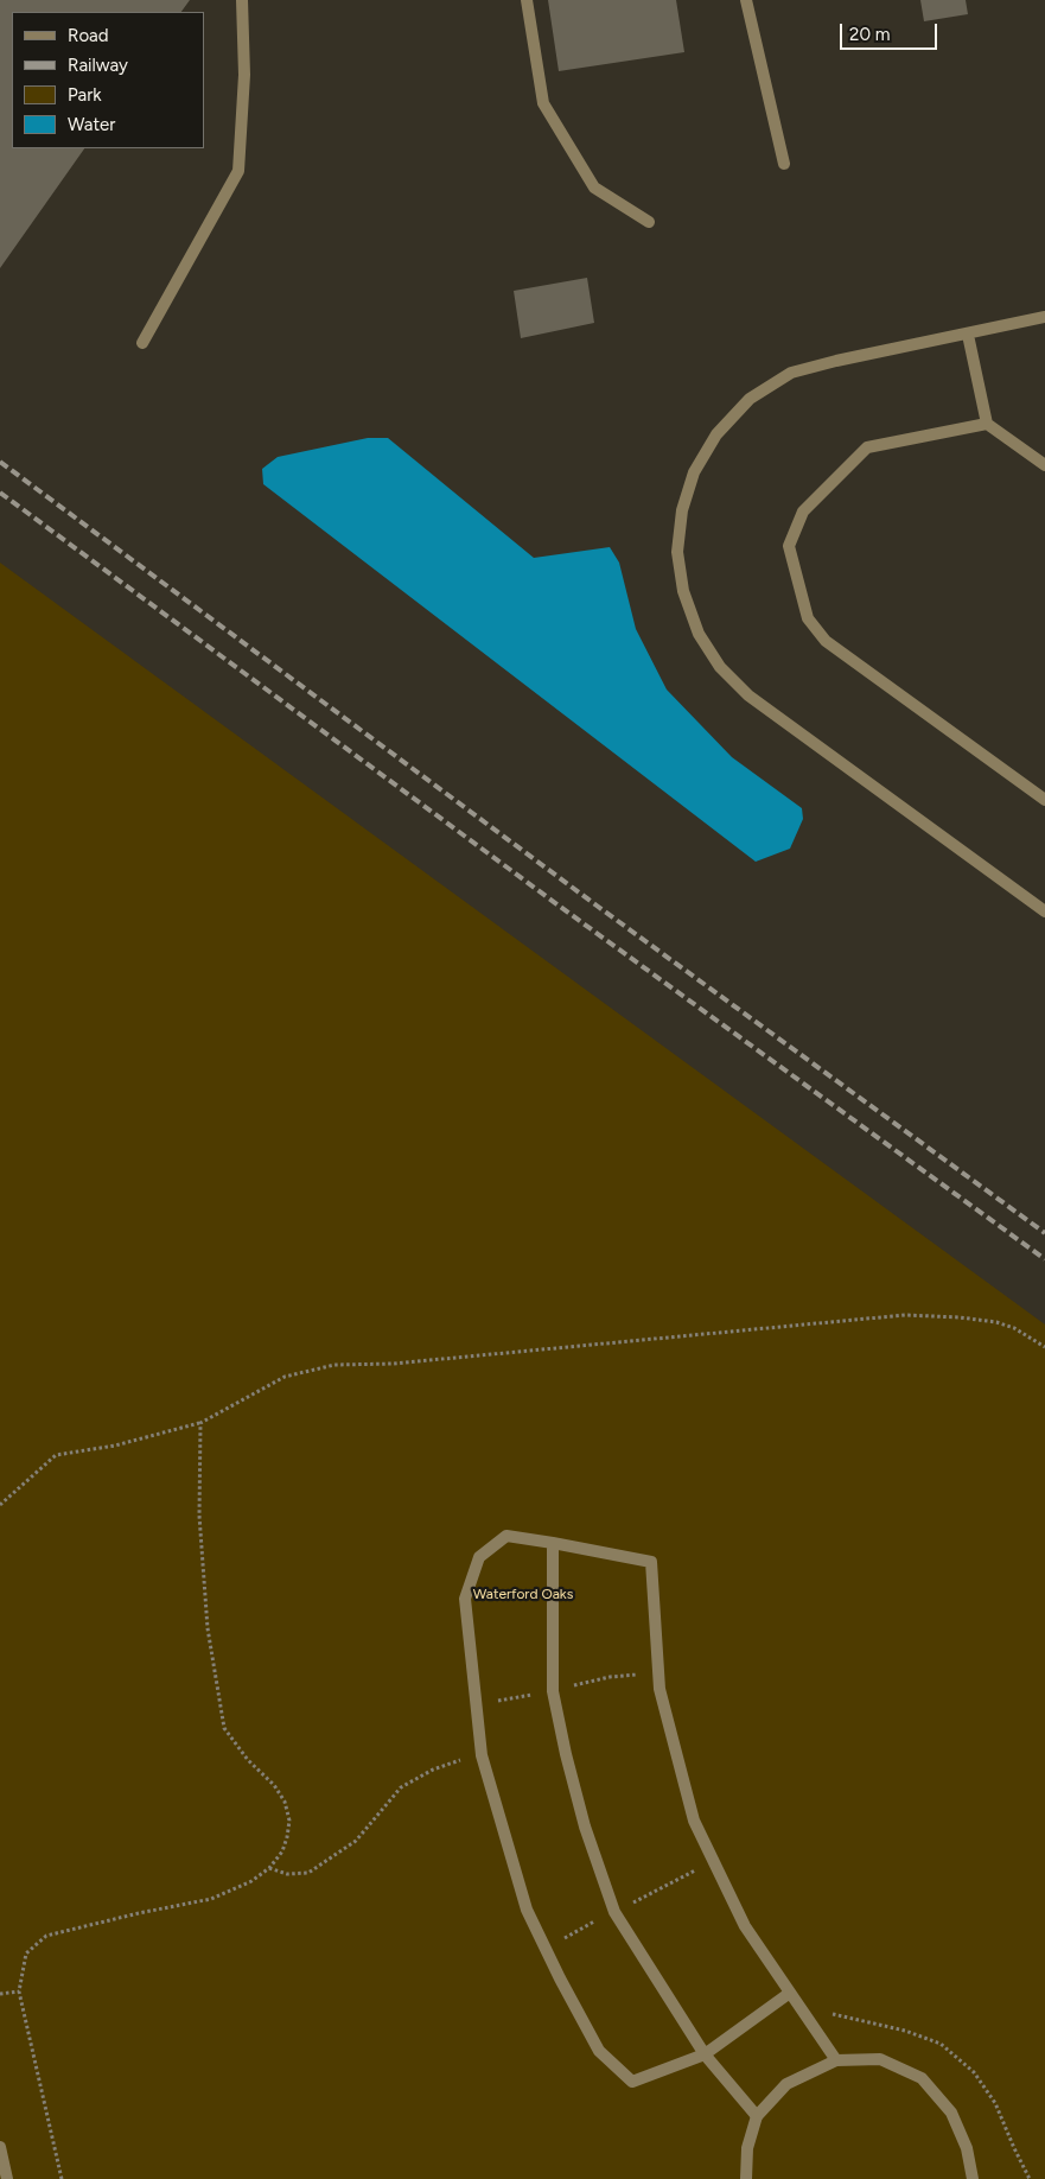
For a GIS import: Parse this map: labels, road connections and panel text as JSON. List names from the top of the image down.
{
  "parks": ["Waterford Oaks"],
  "legend": [
    "Road",
    "Railway",
    "Park",
    "Water"
  ],
  "scale_bar": "20 m"
}
